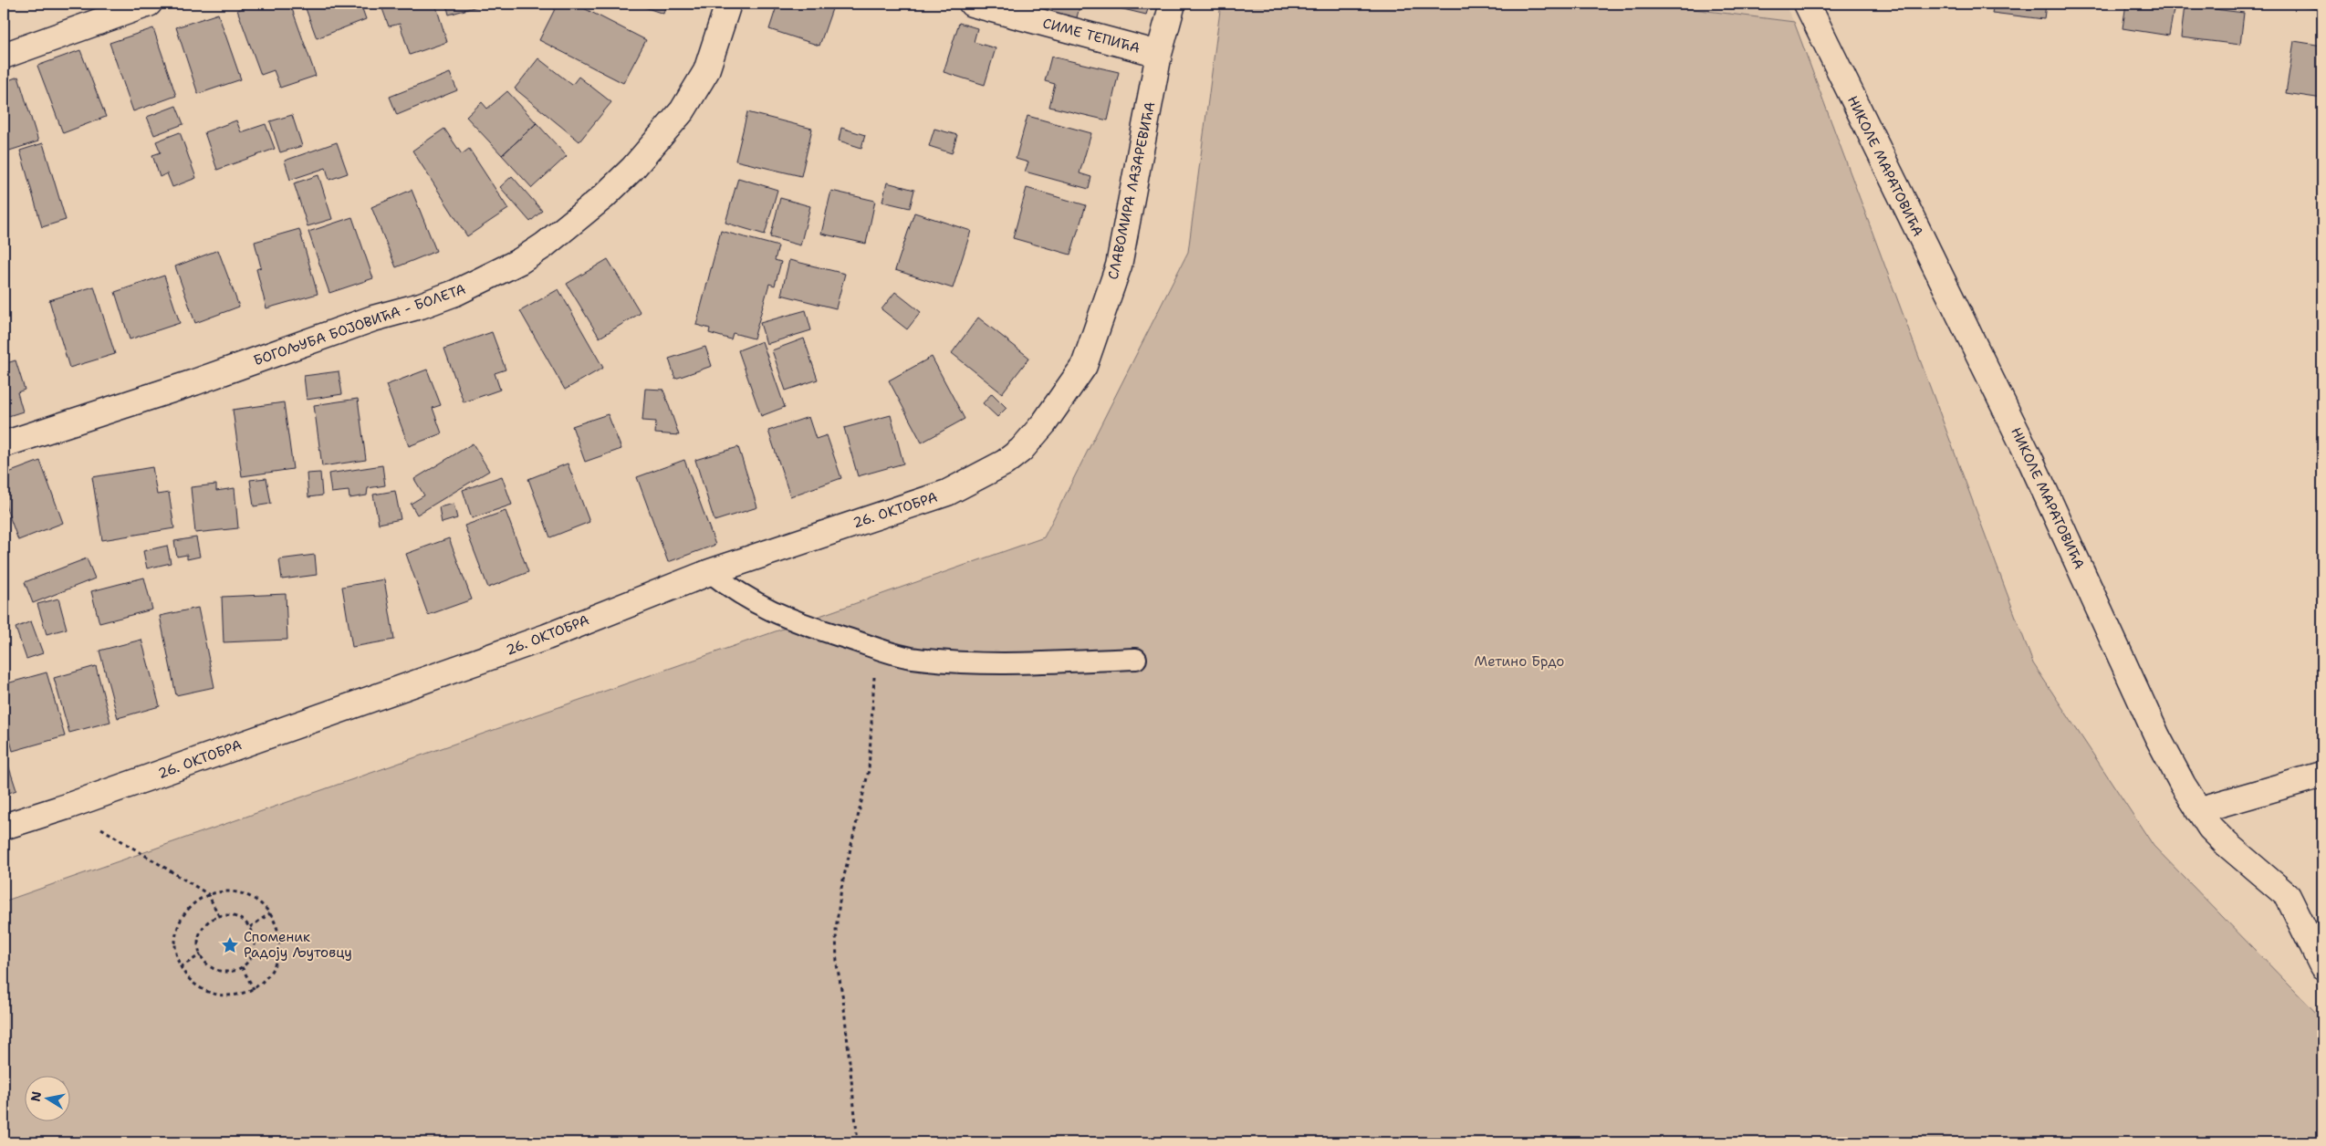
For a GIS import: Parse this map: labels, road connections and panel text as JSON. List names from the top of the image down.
{
  "streets": {
    "street": [
      "СИМЕ ТЕПИЋА",
      "НИКОЛЕ МАРАТОВИЋА",
      "СЛАВОМИРА ЛАЗАРЕВИЋА",
      "БОГОЉУБА БОЈОВИЋА - БОЛЕТА",
      "26. ОКТОБРА"
    ]
  },
  "crossings": [
    ["СИМЕ ТЕПИЋА", "СЛАВОМИРА ЛАЗАРЕВИЋА"],
    ["СЛАВОМИРА ЛАЗАРЕВИЋА", "26. ОКТОБРА"]
  ],
  "parks": ["Метино Брдо"],
  "places": {
    "place": ["Споменик Радоју Љутовцу"]
  },
  "north": "left"
}
